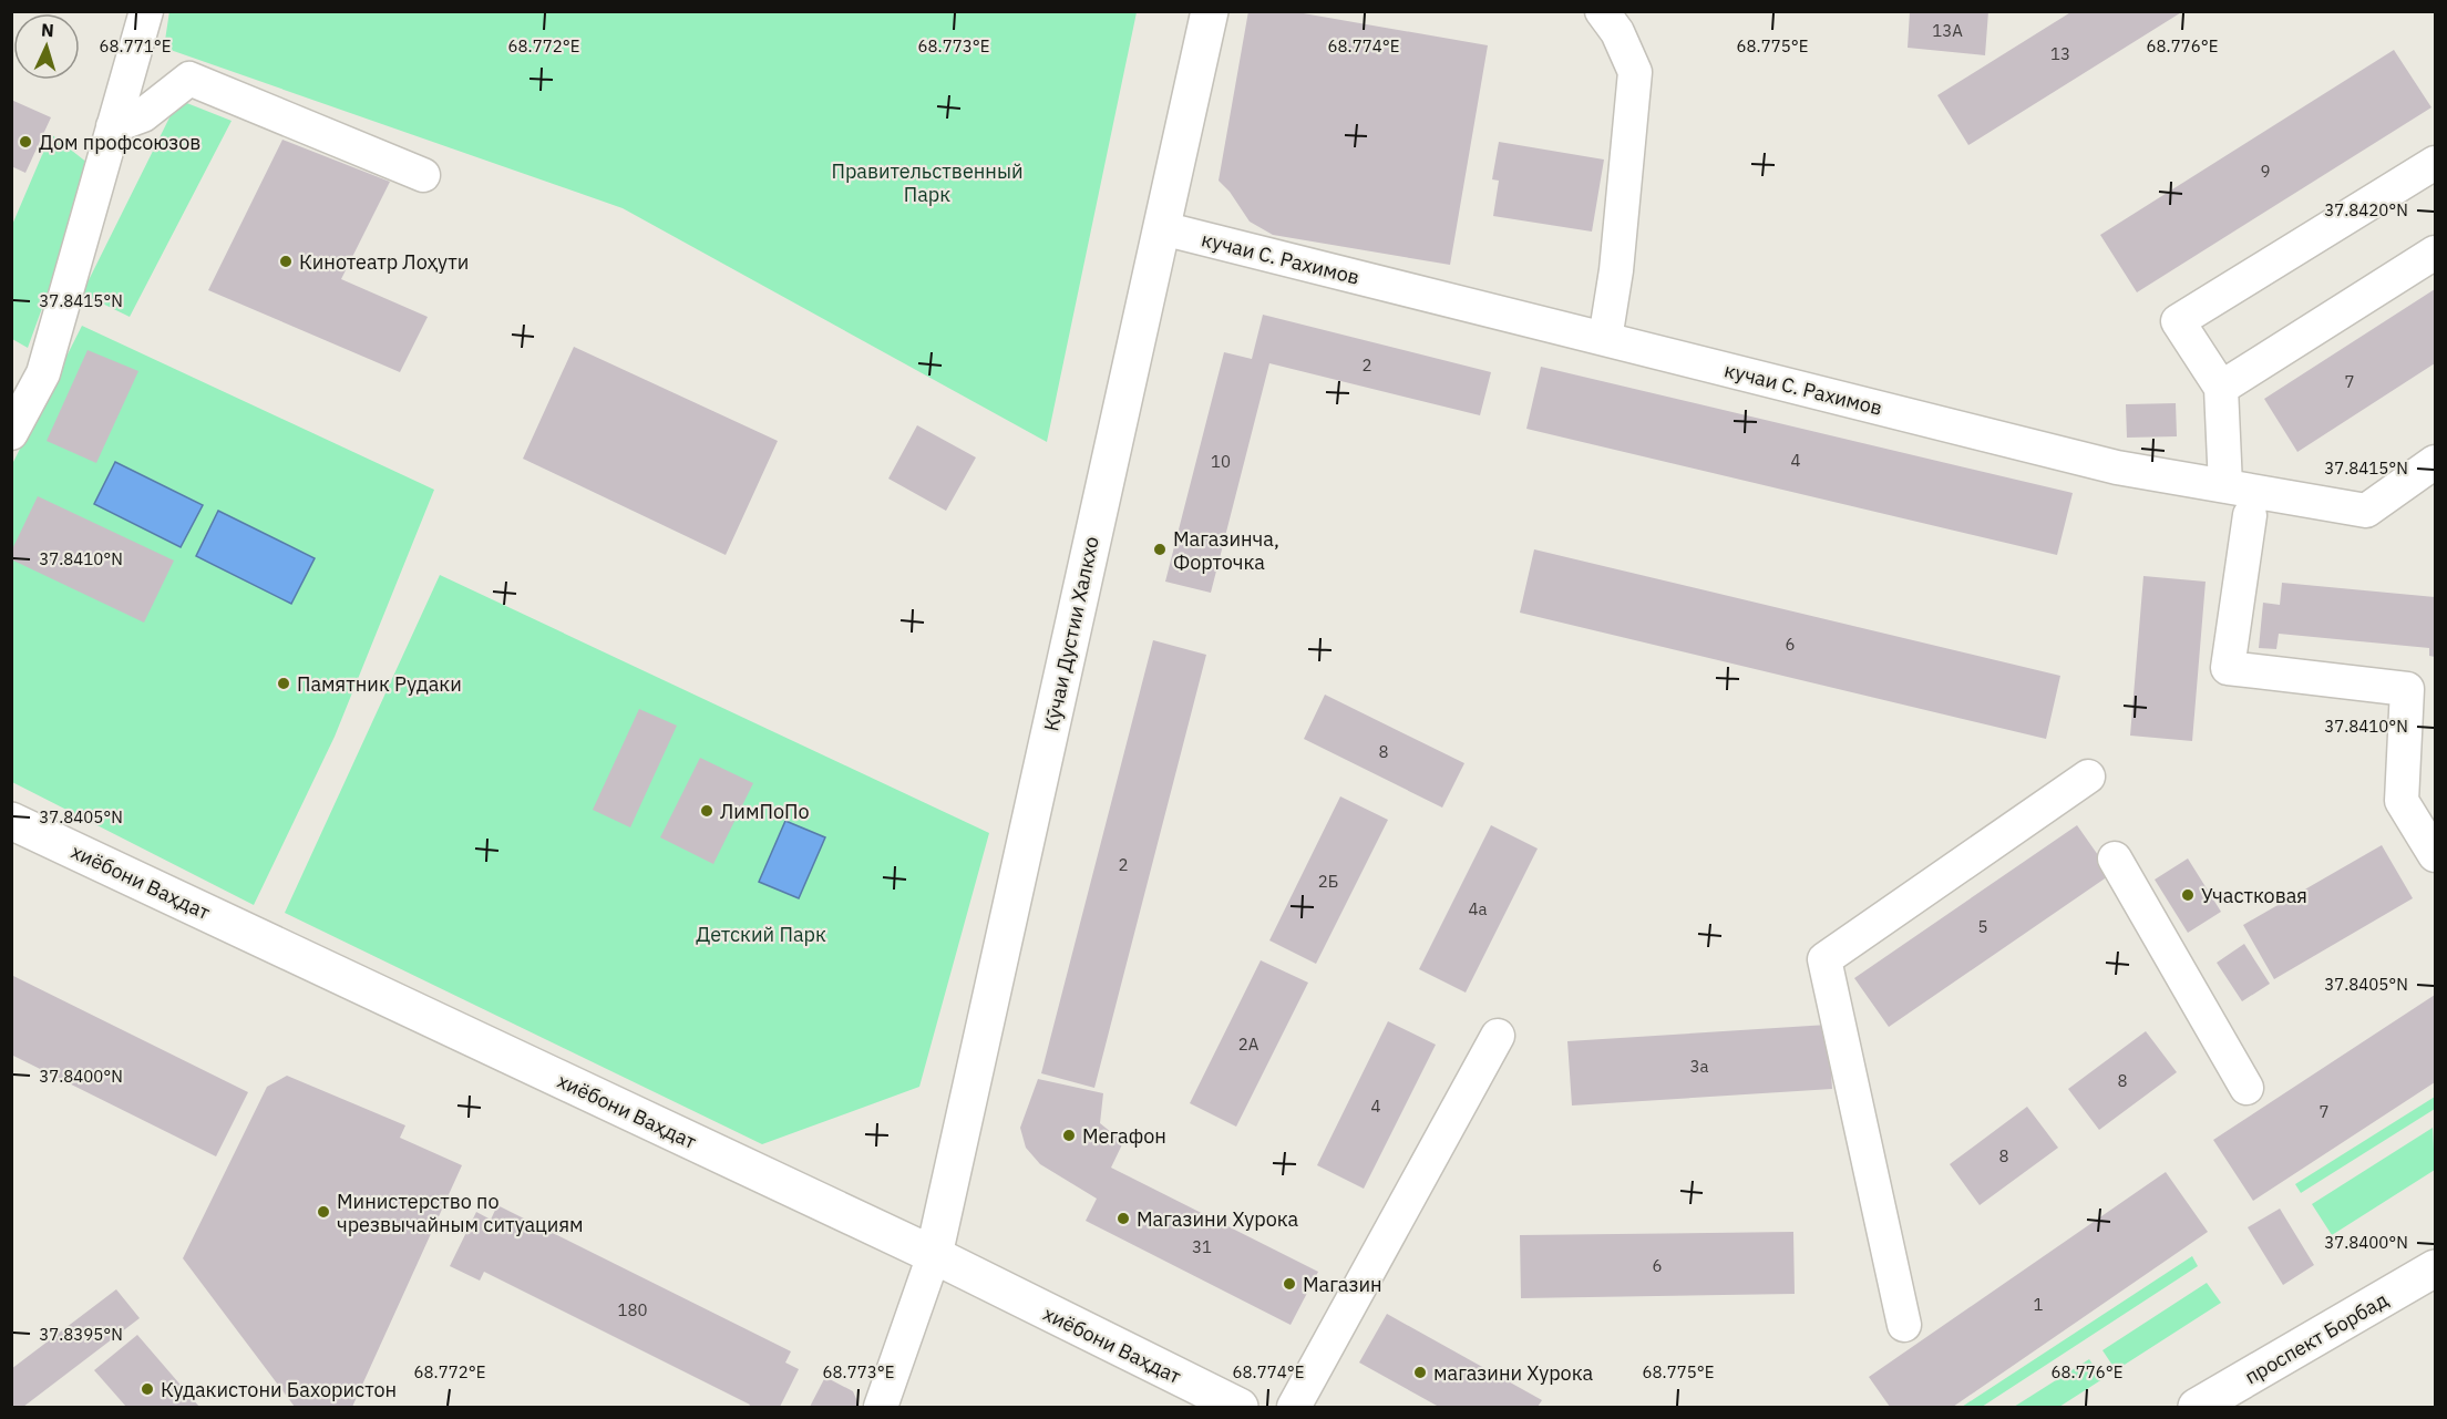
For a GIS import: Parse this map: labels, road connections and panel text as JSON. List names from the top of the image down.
{
  "streets": {
    "street": [
      "кучаи С. Рахимов",
      "Кӯчаи Дустии Халкхо",
      "хиёбони Ваҳдат",
      "проспект Борбад"
    ]
  },
  "crossings": [
    ["кучаи С. Рахимов", "Кӯчаи Дустии Халкхо"],
    ["Кӯчаи Дустии Халкхо", "хиёбони Ваҳдат"]
  ],
  "parks": ["Правительственный Парк", "Детский Парк"],
  "places": [
    "Дом профсоюзов",
    "Кинотеатр Лоҳути",
    "Магазинча, Форточка",
    "Памятник Рудаки",
    "ЛимПоПо",
    "Участковая",
    "Мегафон",
    "Министерство по чрезвычайным ситуациям",
    "Магазини Хурока",
    "Магазин",
    "магазини Хурока",
    "Кудакистони Бахористон"
  ],
  "house_numbers": [
    "13А",
    "13",
    "9",
    "2",
    "7",
    "4",
    "10",
    "6",
    "8",
    "2",
    "2Б",
    "4а",
    "5",
    "2A",
    "3а",
    "8",
    "4",
    "7",
    "8",
    "31",
    "6",
    "1",
    "180"
  ],
  "north": "top",
  "coordinates": [
    "68.771°E",
    "68.772°E",
    "68.773°E",
    "68.774°E",
    "68.775°E",
    "68.776°E",
    "37.8420°N",
    "37.8415°N",
    "37.8410°N",
    "37.8405°N",
    "37.8400°N",
    "37.8395°N"
  ]
}
